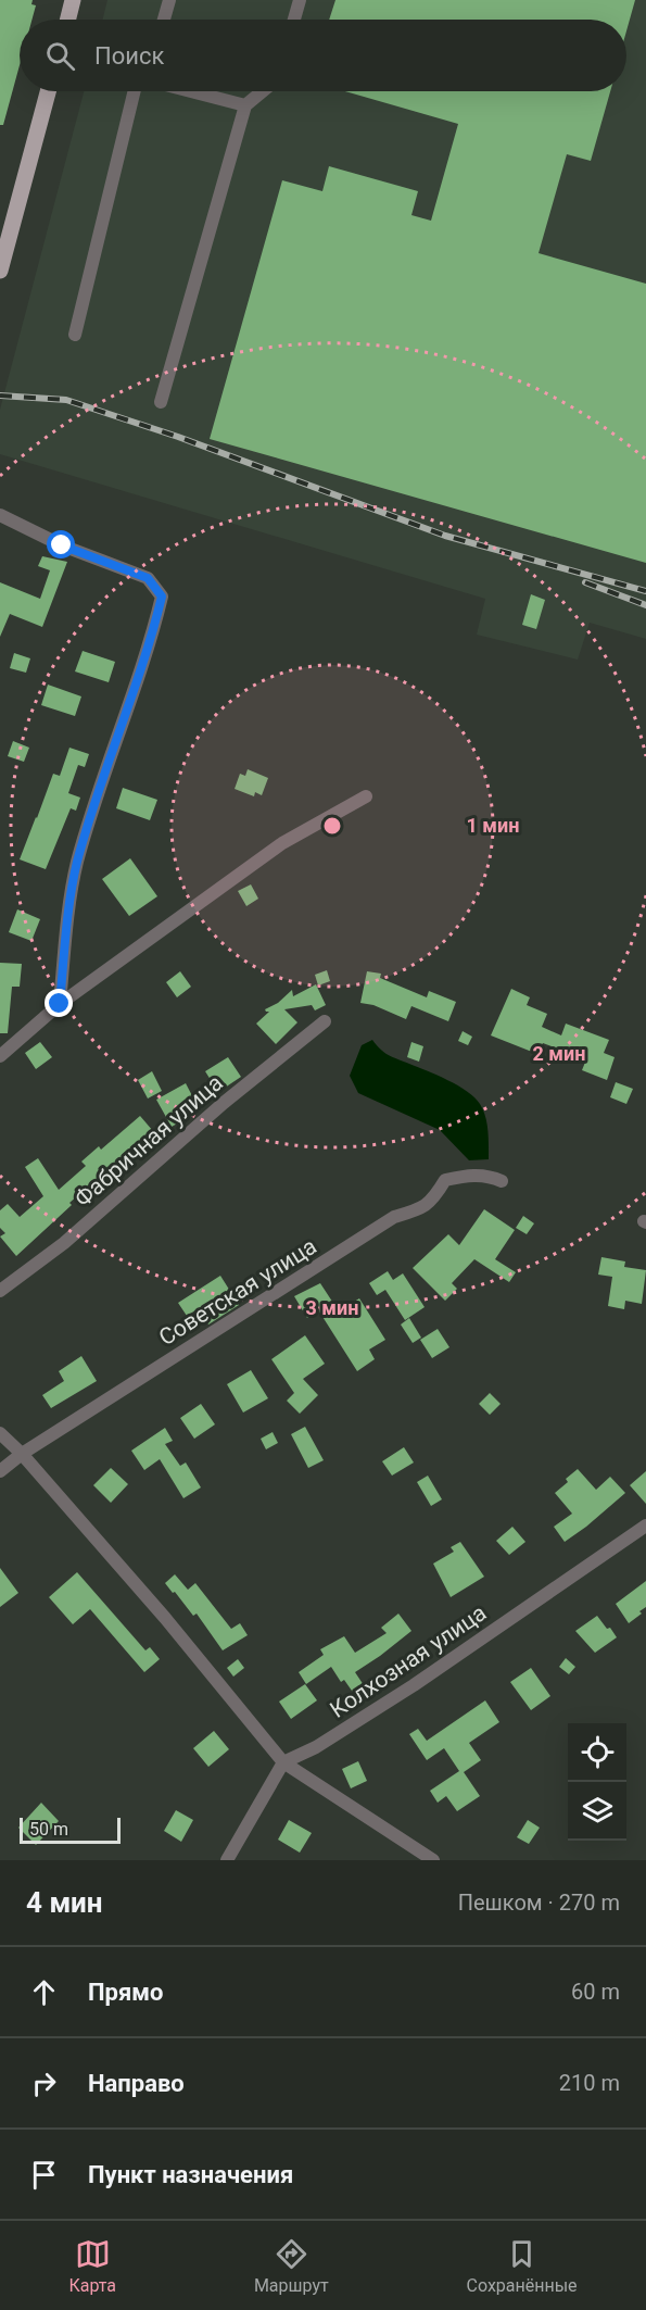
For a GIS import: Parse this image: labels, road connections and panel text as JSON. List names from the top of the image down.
{
  "streets": {
    "street": ["Фабричная улица", "Советская улица", "Колхозная улица"]
  },
  "scale_bar": "50 m",
  "page": {
    "search": "Поиск",
    "scale": "50 m",
    "heading": ["4 мин", "Пешком · 270 m"],
    "list": [
      ["Прямо", "60 m"],
      ["Направо", "210 m"],
      "Пункт назначения"
    ],
    "nav": ["Карта", "Маршрут", "Сохранённые"]
  },
  "rings": ["1 мин", "2 мин", "3 мин"]
}
